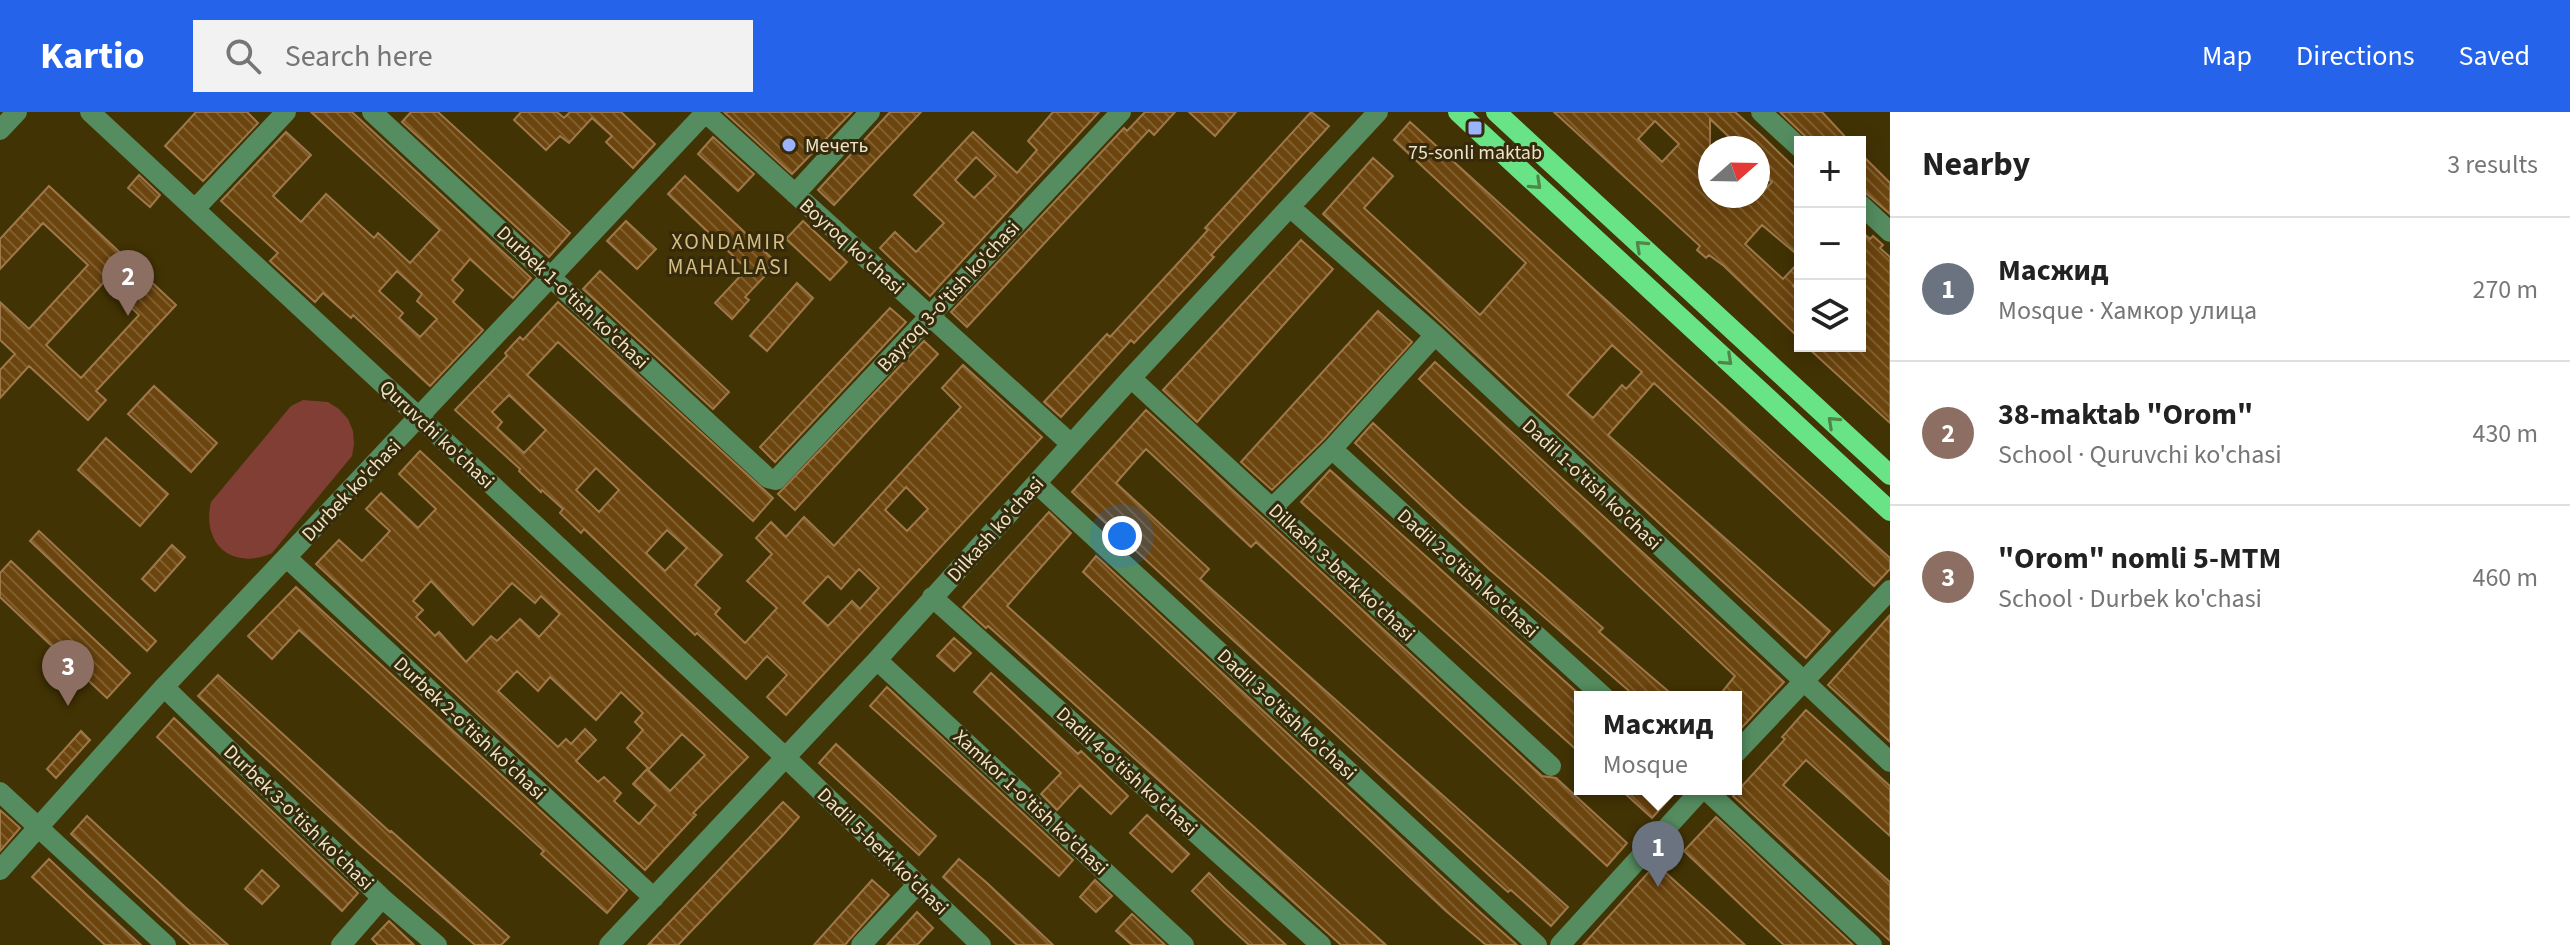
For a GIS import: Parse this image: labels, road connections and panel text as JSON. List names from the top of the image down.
{
  "streets": {
    "street": [
      "Boyroq ko'chasi",
      "Bayroq 3-o'tish ko'chasi",
      "Durbek 1-o'tish ko'chasi",
      "Quruvchi ko'chasi",
      "Dadil 1-o'tish ko'chasi",
      "Durbek ko'chasi",
      "Dilkash ko'chasi",
      "Dilkash 3-berk ko'chasi",
      "Dadil 2-o'tish ko'chasi",
      "Dadil 3-o'tish ko'chasi",
      "Durbek 2-o'tish ko'chasi",
      "Dadil 4-o'tish ko'chasi",
      "Xamkor 1-o'tish ko'chasi",
      "Durbek 3-o'tish ko'chasi",
      "Dadil 5-berk ko'chasi"
    ]
  },
  "crossings": [
    ["Boyroq ko'chasi", "Bayroq 3-o'tish ko'chasi"],
    ["Boyroq ko'chasi", "Durbek ko'chasi"],
    ["Boyroq ko'chasi", "Dilkash ko'chasi"],
    ["Bayroq 3-o'tish ko'chasi", "Durbek 1-o'tish ko'chasi"],
    ["Durbek 1-o'tish ko'chasi", "Durbek ko'chasi"],
    ["Quruvchi ko'chasi", "Durbek ko'chasi"],
    ["Quruvchi ko'chasi", "Dilkash ko'chasi"],
    ["Quruvchi ko'chasi", "Dadil 5-berk ko'chasi"],
    ["Dadil 1-o'tish ko'chasi", "Dilkash ko'chasi"],
    ["Durbek ko'chasi", "Durbek 2-o'tish ko'chasi"],
    ["Durbek ko'chasi", "Durbek 3-o'tish ko'chasi"],
    ["Dilkash ko'chasi", "Dilkash 3-berk ko'chasi"],
    ["Dilkash ko'chasi", "Dadil 3-o'tish ko'chasi"],
    ["Dilkash ko'chasi", "Durbek 2-o'tish ko'chasi"],
    ["Dilkash ko'chasi", "Dadil 4-o'tish ko'chasi"],
    ["Dilkash ko'chasi", "Xamkor 1-o'tish ko'chasi"],
    ["Dilkash ko'chasi", "Dadil 5-berk ko'chasi"]
  ],
  "districts": ["XONDAMIR MAHALLASI"],
  "places": {
    "transit": ["75-sonli maktab"],
    "other": ["Мечеть"]
  },
  "north": "right",
  "page": {
    "header": "Kartio",
    "search": "Search here",
    "nav": ["Map", "Directions", "Saved"],
    "heading": ["Nearby", "3 results"],
    "map_buttons": ["+", "−"],
    "list": [
      {
        "mark": "1",
        "name": "Масжид",
        "note": "Mosque · Хамкор улица",
        "value": "270 m"
      },
      {
        "mark": "2",
        "name": "38-maktab \"Orom\"",
        "note": "School · Quruvchi ko'chasi",
        "value": "430 m"
      },
      {
        "mark": "3",
        "name": "\"Orom\" nomli 5-MTM",
        "note": "School · Durbek ko'chasi",
        "value": "460 m"
      }
    ],
    "pins": ["2", "3", "1"],
    "popup": ["Масжид", "Mosque"]
  }
}
